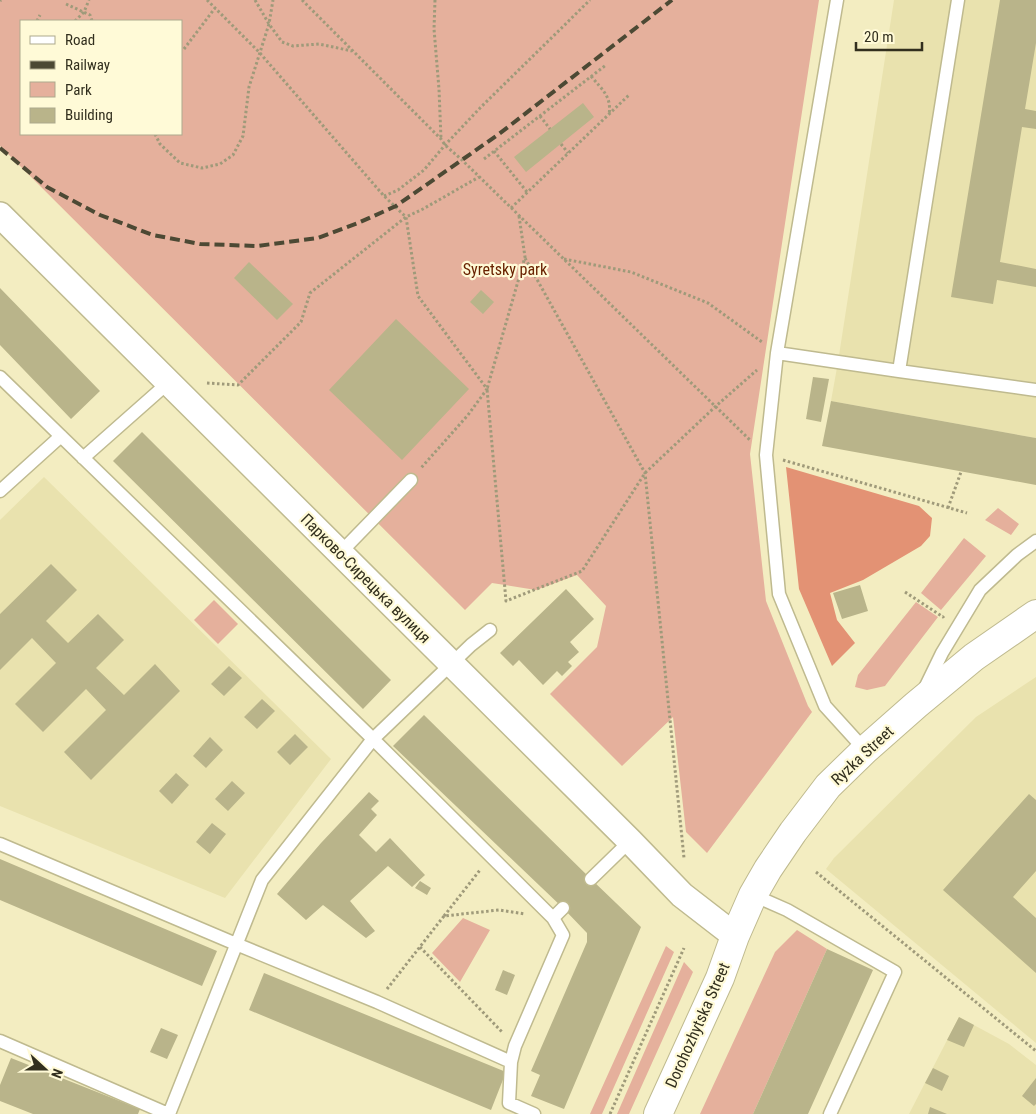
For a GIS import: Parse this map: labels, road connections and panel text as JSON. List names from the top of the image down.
{
  "streets": {
    "street": ["Парково-Сирецька вулиця", "Ryzka Street", "Dorohozhytska Street"]
  },
  "crossings": [
    ["Парково-Сирецька вулиця", "Ryzka Street"],
    ["Парково-Сирецька вулиця", "Dorohozhytska Street"],
    ["Ryzka Street", "Dorohozhytska Street"]
  ],
  "parks": ["Syretsky park"],
  "legend": [
    "Road",
    "Railway",
    "Park",
    "Building"
  ],
  "scale_bar": "20 m",
  "north": "right"
}
